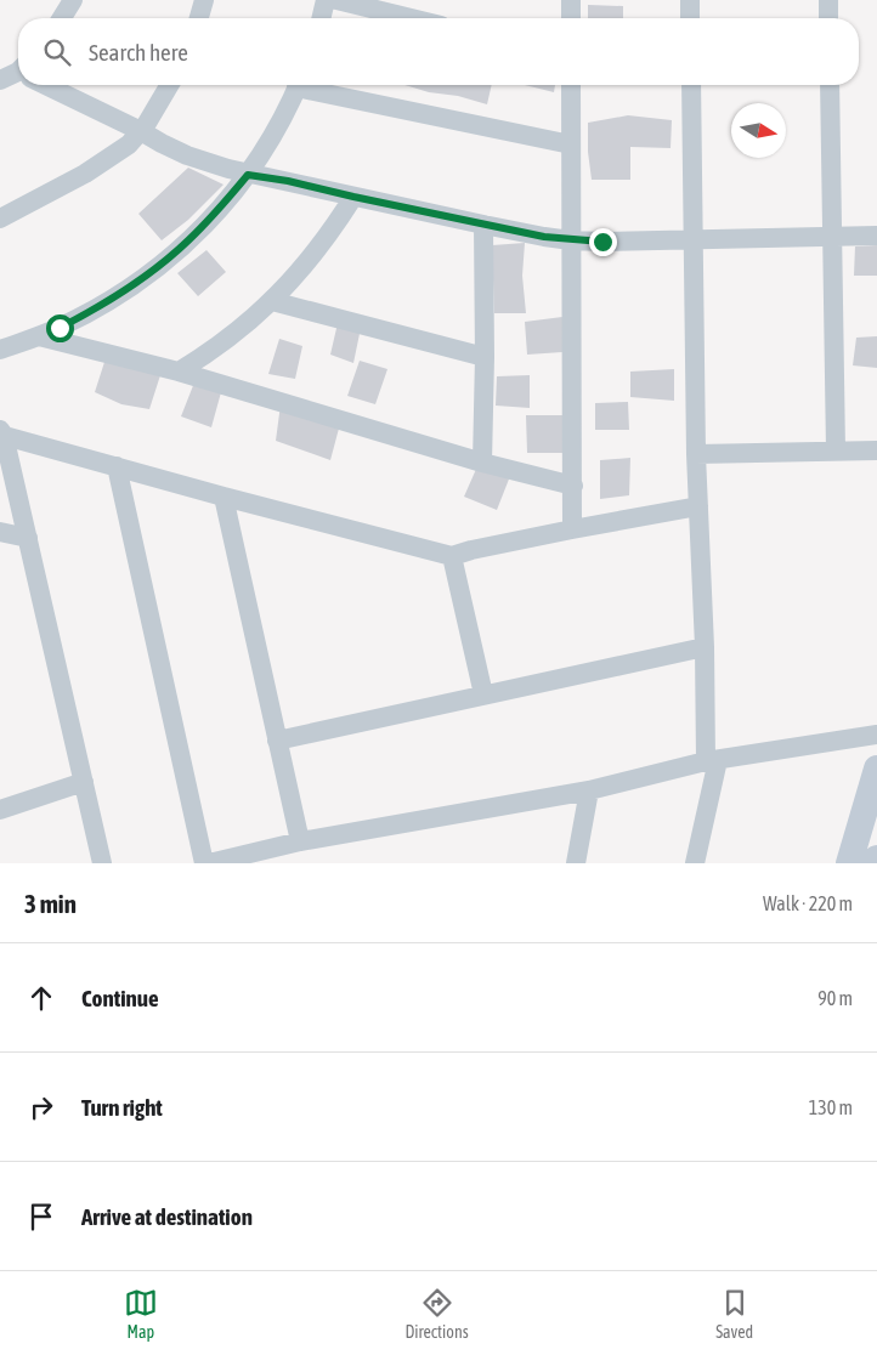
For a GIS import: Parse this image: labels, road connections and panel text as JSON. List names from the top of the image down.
{
  "north": "right",
  "page": {
    "search": "Search here",
    "heading": ["3 min", "Walk · 220 m"],
    "list": [
      ["Continue", "90 m"],
      ["Turn right", "130 m"],
      "Arrive at destination"
    ],
    "nav": ["Map", "Directions", "Saved"]
  }
}
